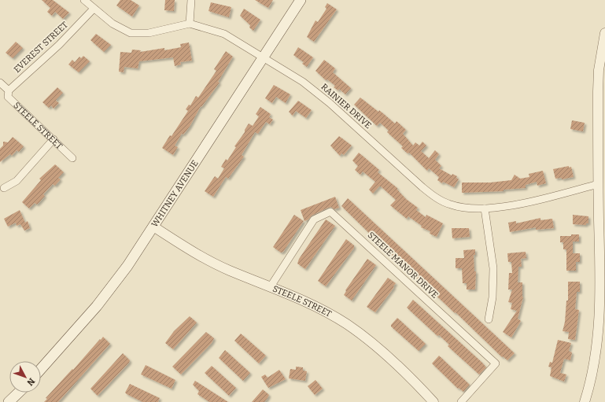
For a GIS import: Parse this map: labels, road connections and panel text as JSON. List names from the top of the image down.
{
  "streets": {
    "main road": ["WHITNEY AVENUE"],
    "street": [
      "EVEREST STREET",
      "RAINIER DRIVE",
      "STEELE STREET",
      "STEELE MANOR DRIVE"
    ]
  },
  "crossings": [
    ["EVEREST STREET", "RAINIER DRIVE"],
    ["EVEREST STREET", "STEELE STREET"],
    ["RAINIER DRIVE", "WHITNEY AVENUE"],
    ["STEELE STREET", "WHITNEY AVENUE"],
    ["STEELE STREET", "STEELE MANOR DRIVE"]
  ],
  "north": "bottom right"
}
